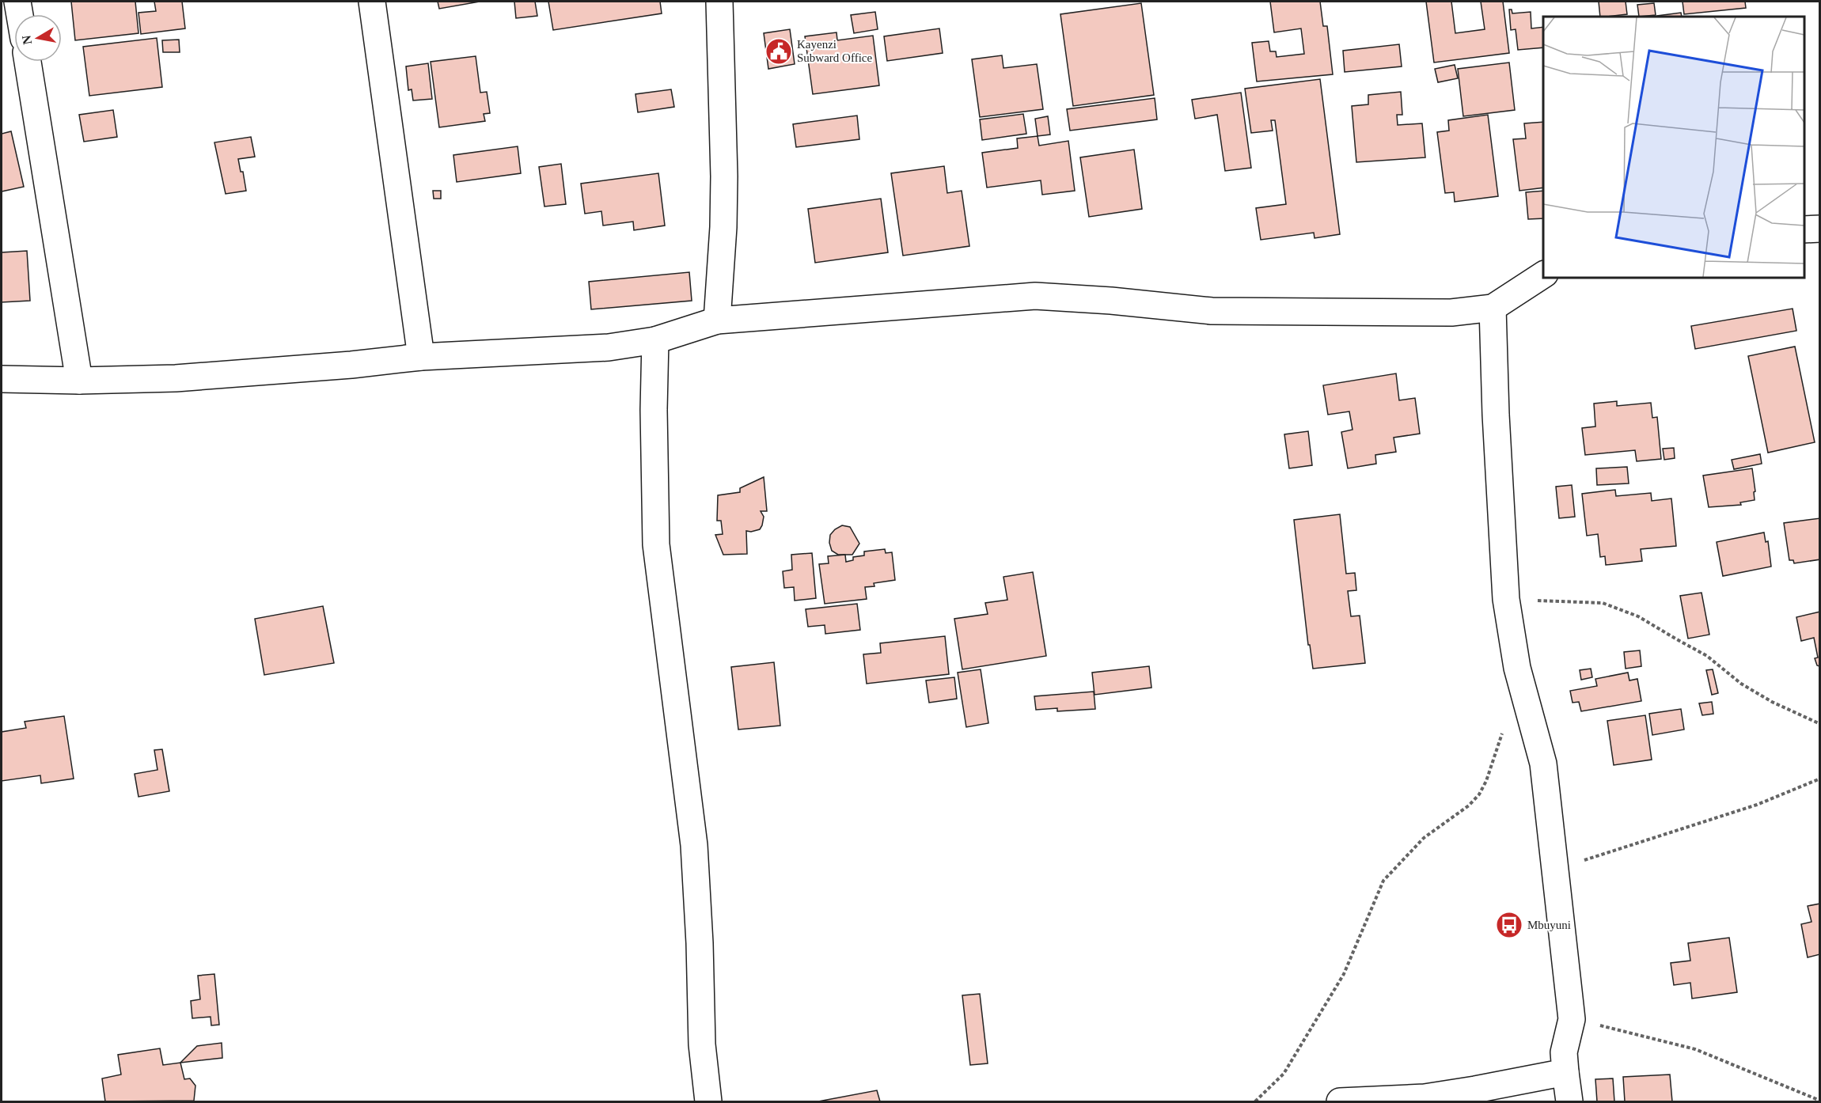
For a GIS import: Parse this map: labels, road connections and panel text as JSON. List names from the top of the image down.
{
  "places": {
    "public building": ["Kayenzi Subward Office"],
    "bus stop": ["Mbuyuni"]
  },
  "north": "left"
}
